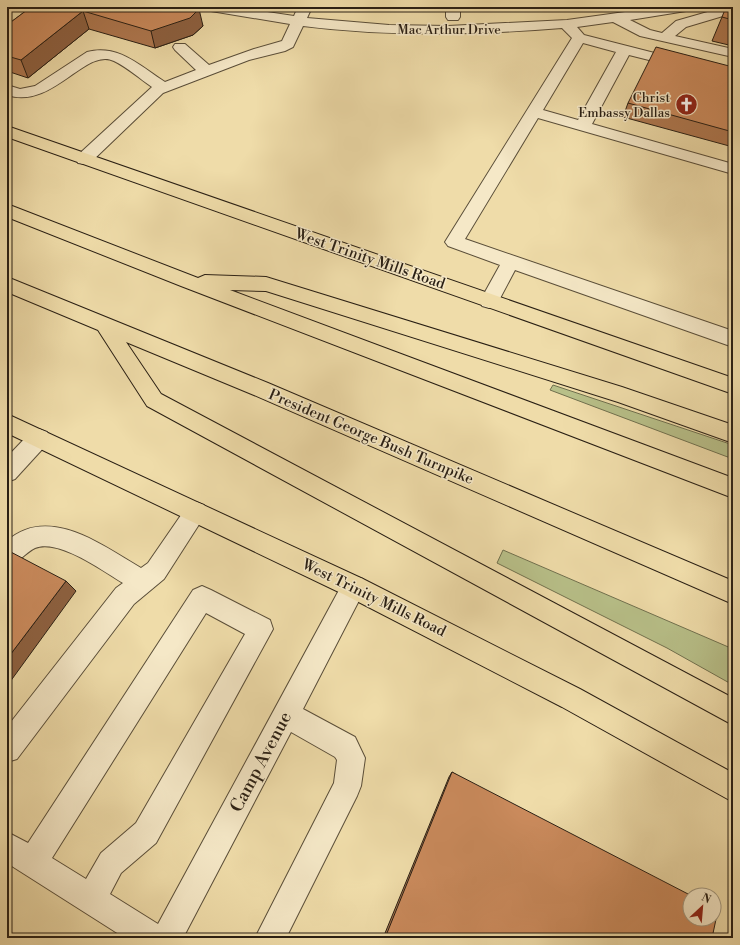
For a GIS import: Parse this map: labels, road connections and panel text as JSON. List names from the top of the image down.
{
  "streets": {
    "main road": ["West Trinity Mills Road", "President George Bush Turnpike"],
    "street": ["Mac Arthur Drive", "Camp Avenue"]
  },
  "crossings": [
    ["West Trinity Mills Road", "Camp Avenue"]
  ],
  "places": {
    "church": ["Christ Embassy Dallas"]
  },
  "north": "top right"
}
